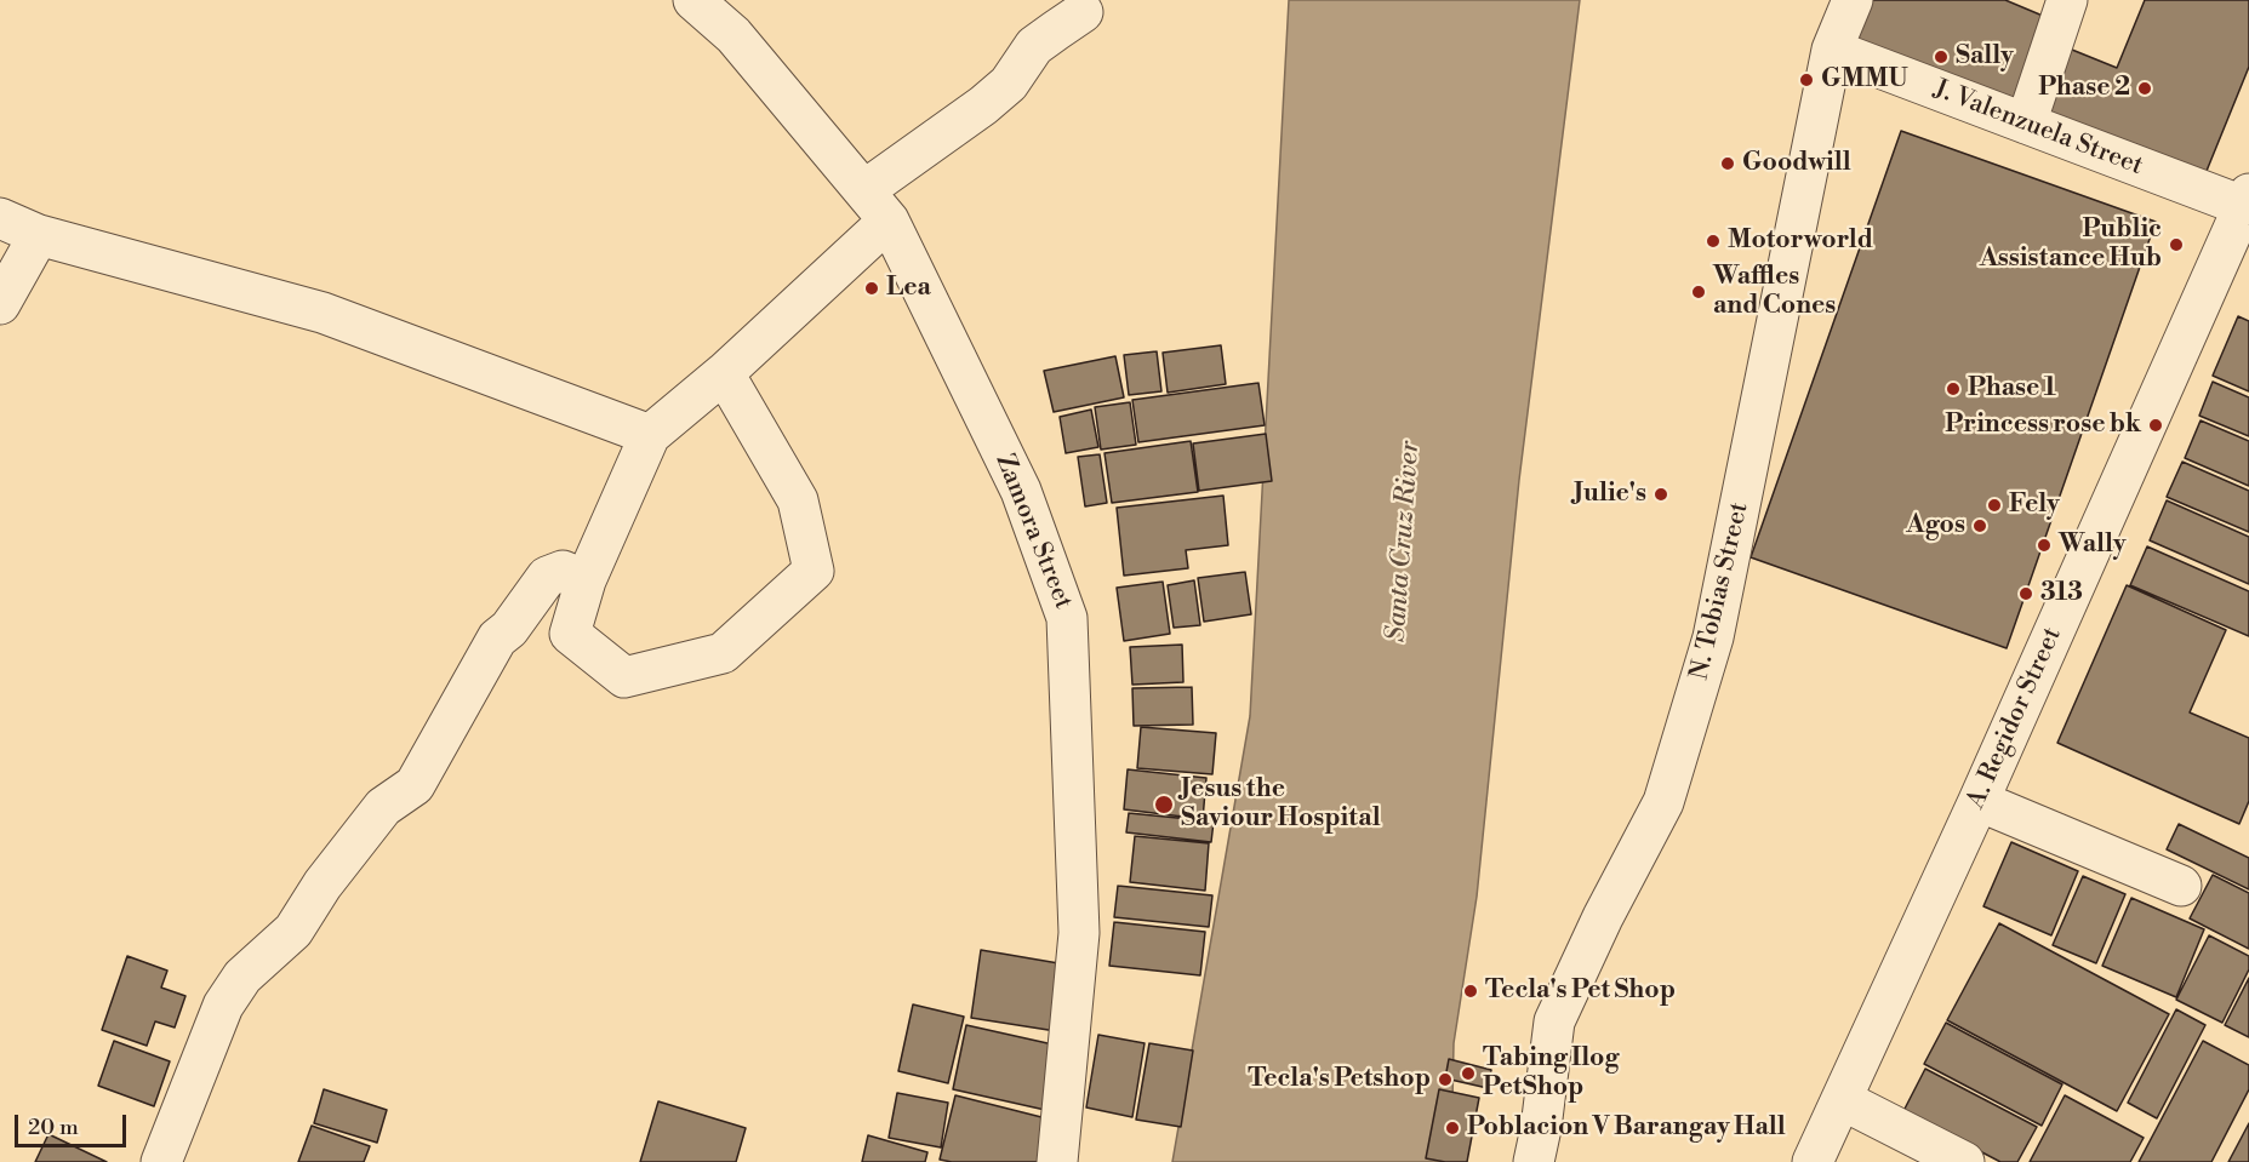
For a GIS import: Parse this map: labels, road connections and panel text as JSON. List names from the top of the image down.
{
  "streets": {
    "street": [
      "J. Valenzuela Street",
      "Zamora Street",
      "N. Tobias Street",
      "A. Regidor Street"
    ]
  },
  "crossings": [
    ["J. Valenzuela Street", "N. Tobias Street"],
    ["J. Valenzuela Street", "A. Regidor Street"]
  ],
  "water": ["Santa Cruz River"],
  "places": [
    "Sally",
    "GMMU",
    "Phase 2",
    "Goodwill",
    "Motorworld",
    "Public Assistance Hub",
    "Lea",
    "Waffles and Cones",
    "Phase 1",
    "Princess rose bk",
    "Julie's",
    "Fely",
    "Agos",
    "Wally",
    "313",
    "Jesus the Saviour Hospital",
    "Tecla's Pet Shop",
    "Tabing Ilog PetShop",
    "Tecla's Petshop",
    "Poblacion V Barangay Hall"
  ],
  "scale_bar": "20 m"
}
